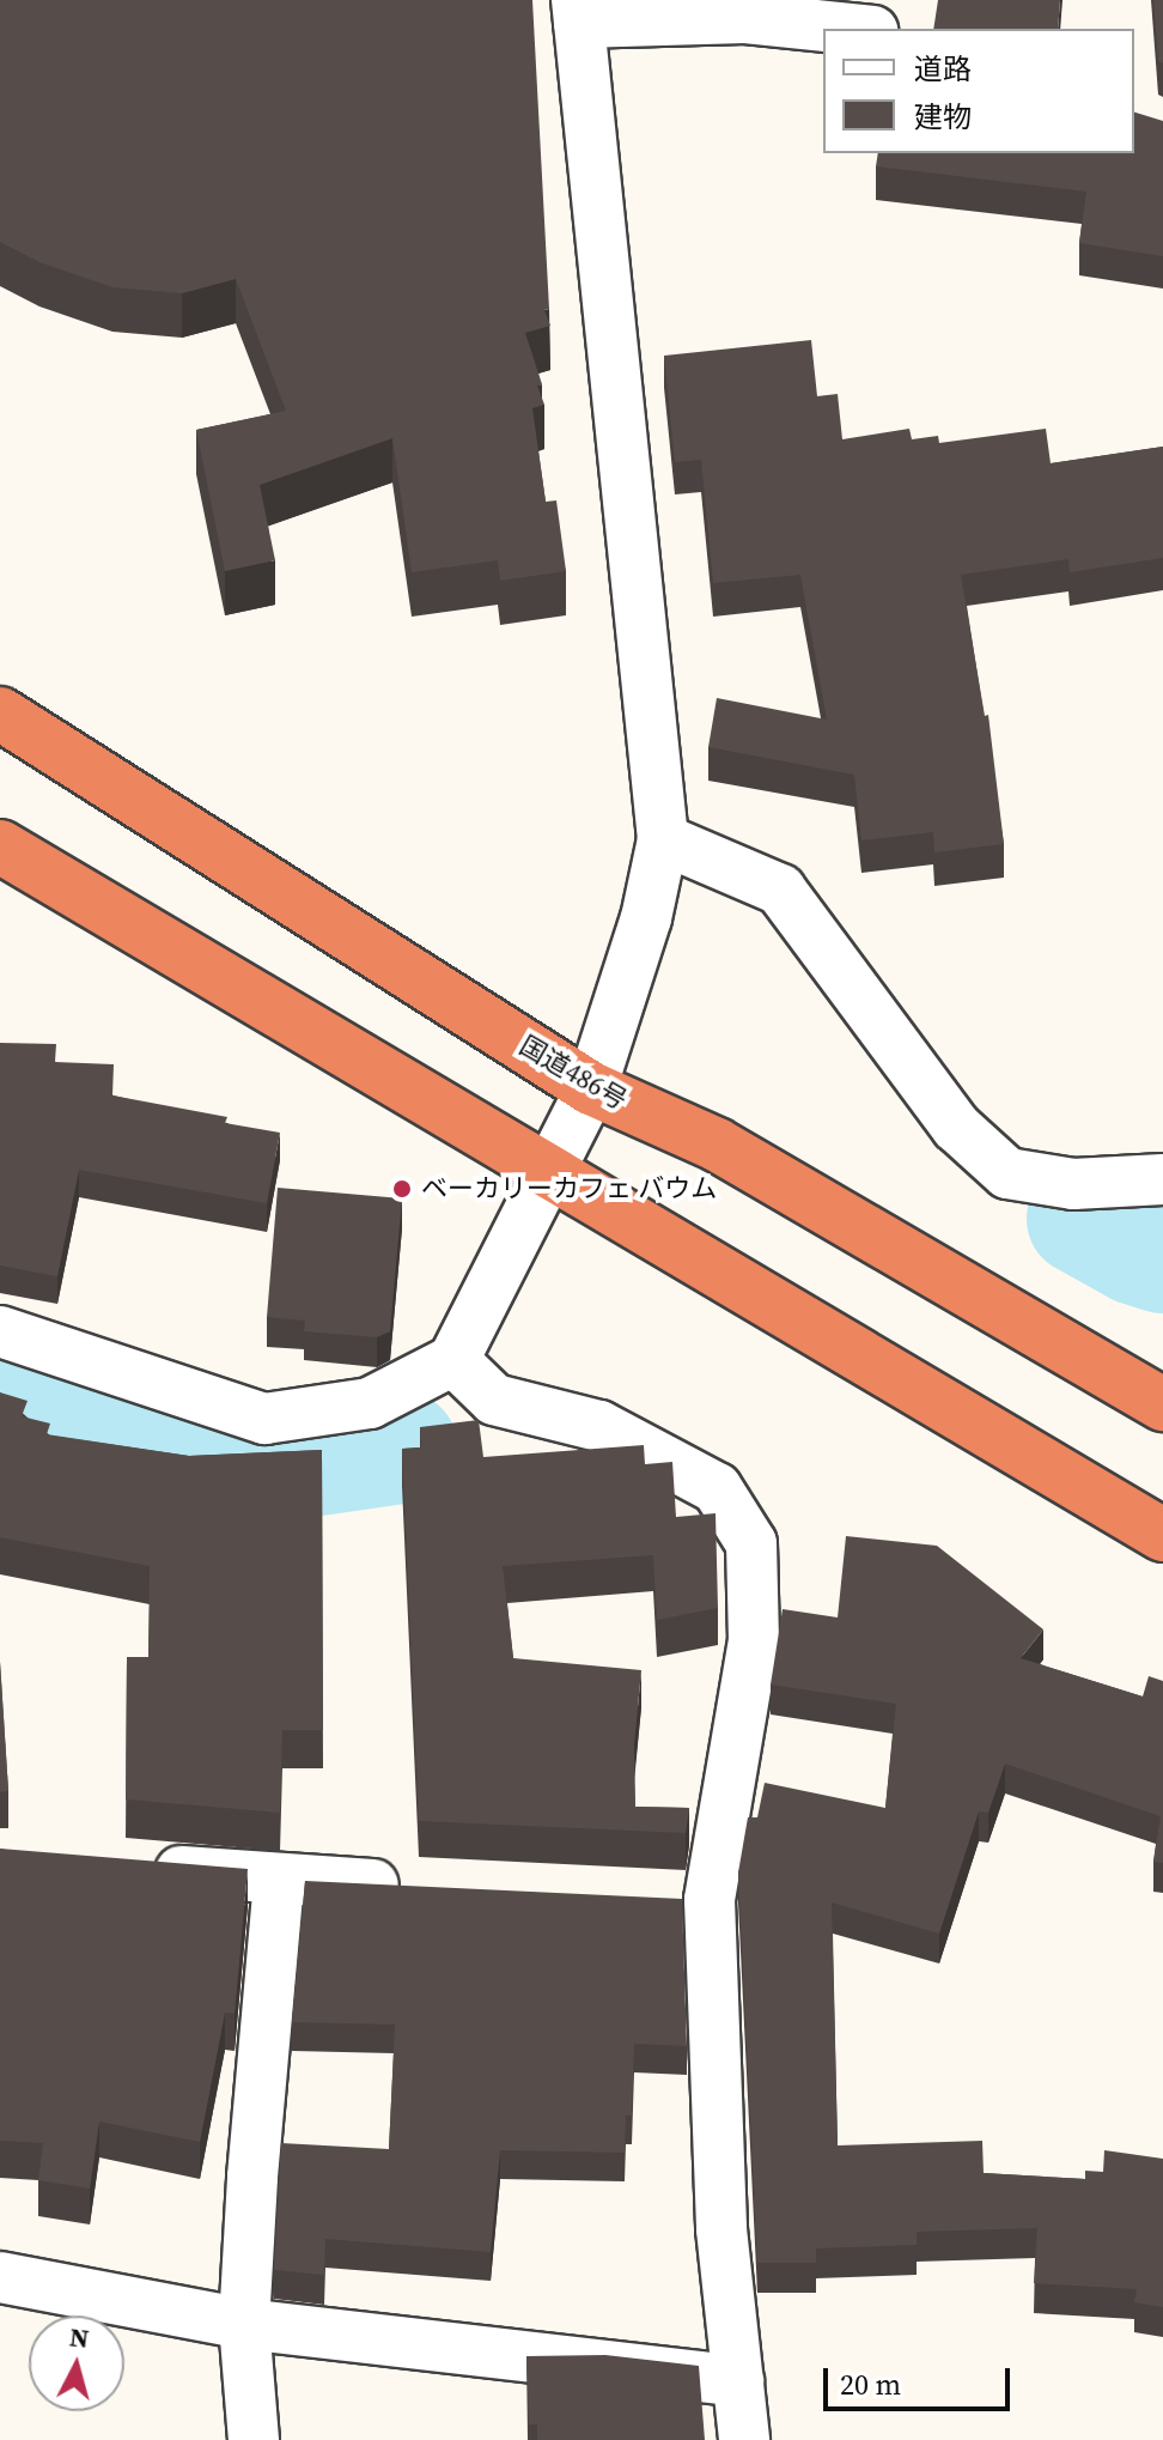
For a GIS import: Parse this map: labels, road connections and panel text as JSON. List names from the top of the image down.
{
  "streets": {
    "highway": ["国道486号"]
  },
  "places": ["ベーカリーカフェ バウム"],
  "legend": ["道路", "建物"],
  "scale_bar": "20 m",
  "north": "top"
}
